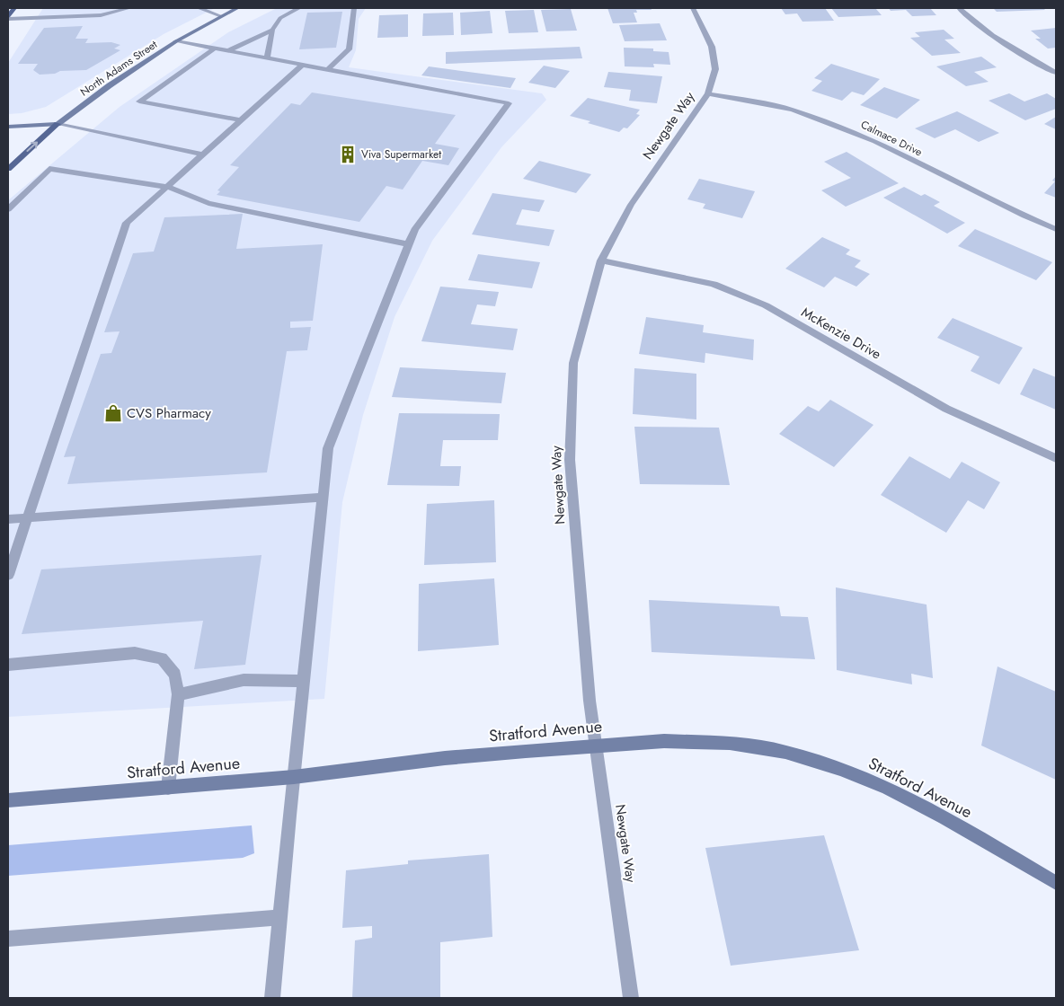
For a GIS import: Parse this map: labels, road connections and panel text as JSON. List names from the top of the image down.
{
  "streets": {
    "street": [
      "North Adams Street",
      "Newgate Way",
      "Calmace Drive",
      "McKenzie Drive",
      "Stratford Avenue"
    ]
  },
  "crossings": [
    ["Newgate Way", "Calmace Drive"],
    ["Newgate Way", "McKenzie Drive"],
    ["Newgate Way", "Stratford Avenue"]
  ],
  "places": {
    "building": ["Viva Supermarket"],
    "shop": ["CVS Pharmacy"]
  }
}
